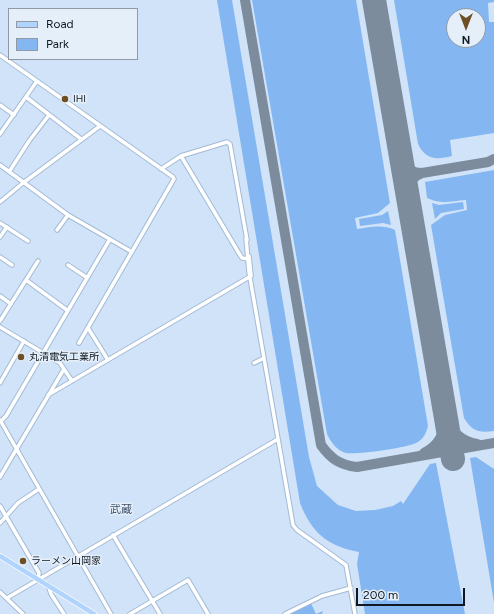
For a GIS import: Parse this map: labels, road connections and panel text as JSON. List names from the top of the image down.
{
  "districts": ["武蔵"],
  "places": ["IHI", "丸清電気工業所", "ラーメン山岡家"],
  "legend": ["Road", "Park"],
  "scale_bar": "200 m",
  "north": "bottom"
}
